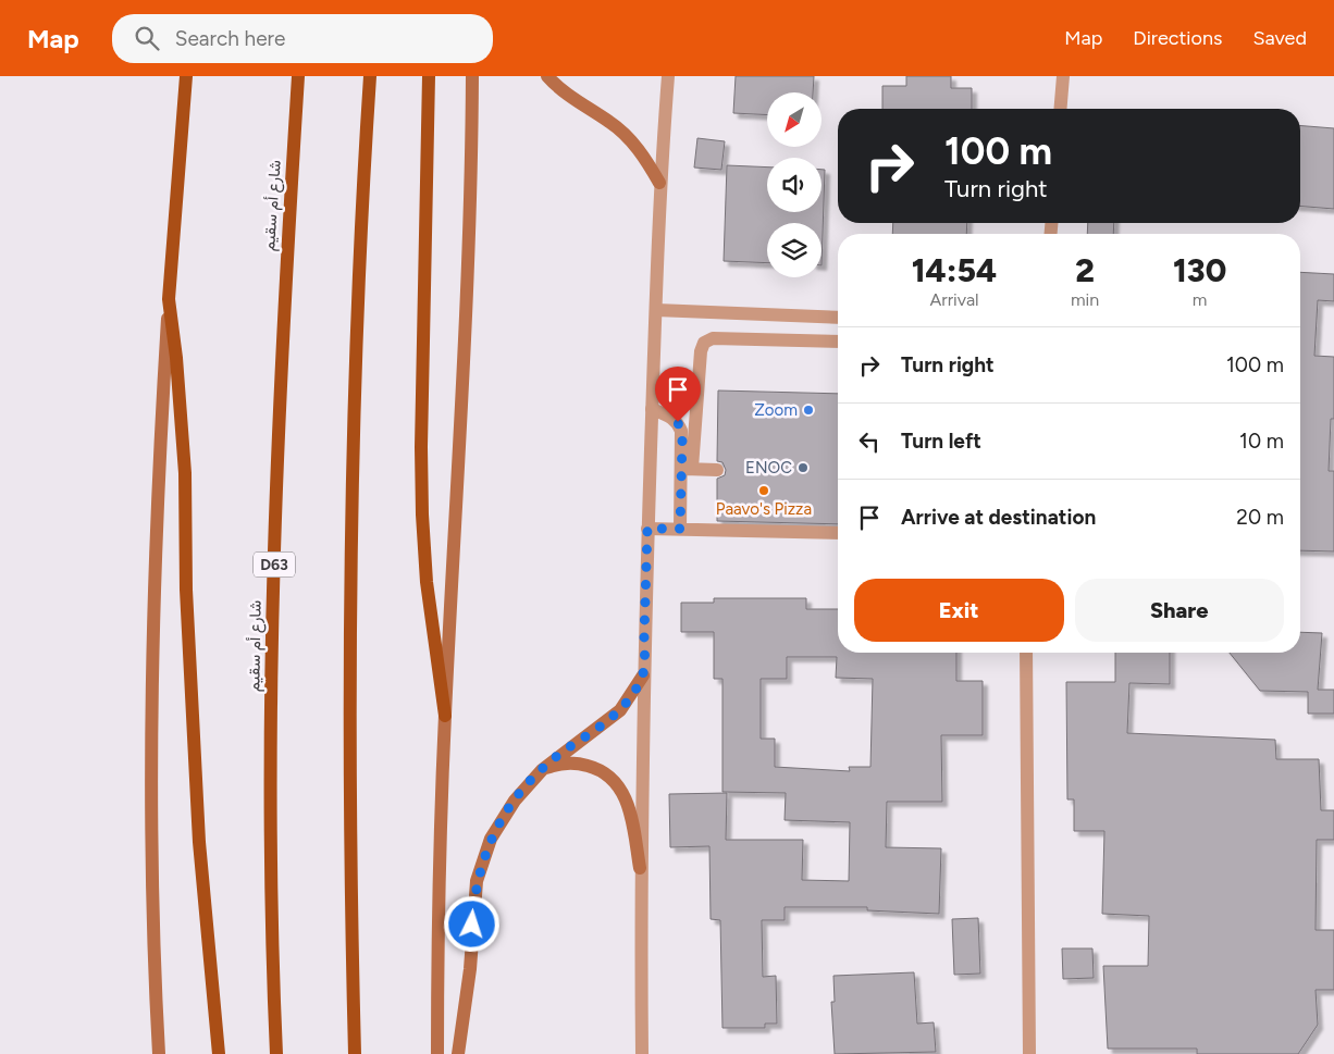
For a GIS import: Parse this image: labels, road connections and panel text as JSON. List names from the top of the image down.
{
  "streets": {
    "main road": ["شارع أم سقيم", "D63"]
  },
  "places": ["Zoom", "ENOC", "Paavo's Pizza"],
  "north": "bottom left",
  "page": {
    "header": "Map",
    "search": "Search here",
    "nav": ["Map", "Directions", "Saved"],
    "turn": ["100 m", "Turn right"],
    "eta": [
      "14:54",
      "Arrival",
      "2",
      "min",
      "130",
      "m"
    ],
    "list": [
      {
        "name": "Turn right",
        "value": "100 m"
      },
      {
        "name": "Turn left",
        "value": "10 m"
      },
      {
        "name": "Arrive at destination",
        "value": "20 m"
      }
    ],
    "buttons": ["Exit", "Share"]
  }
}
